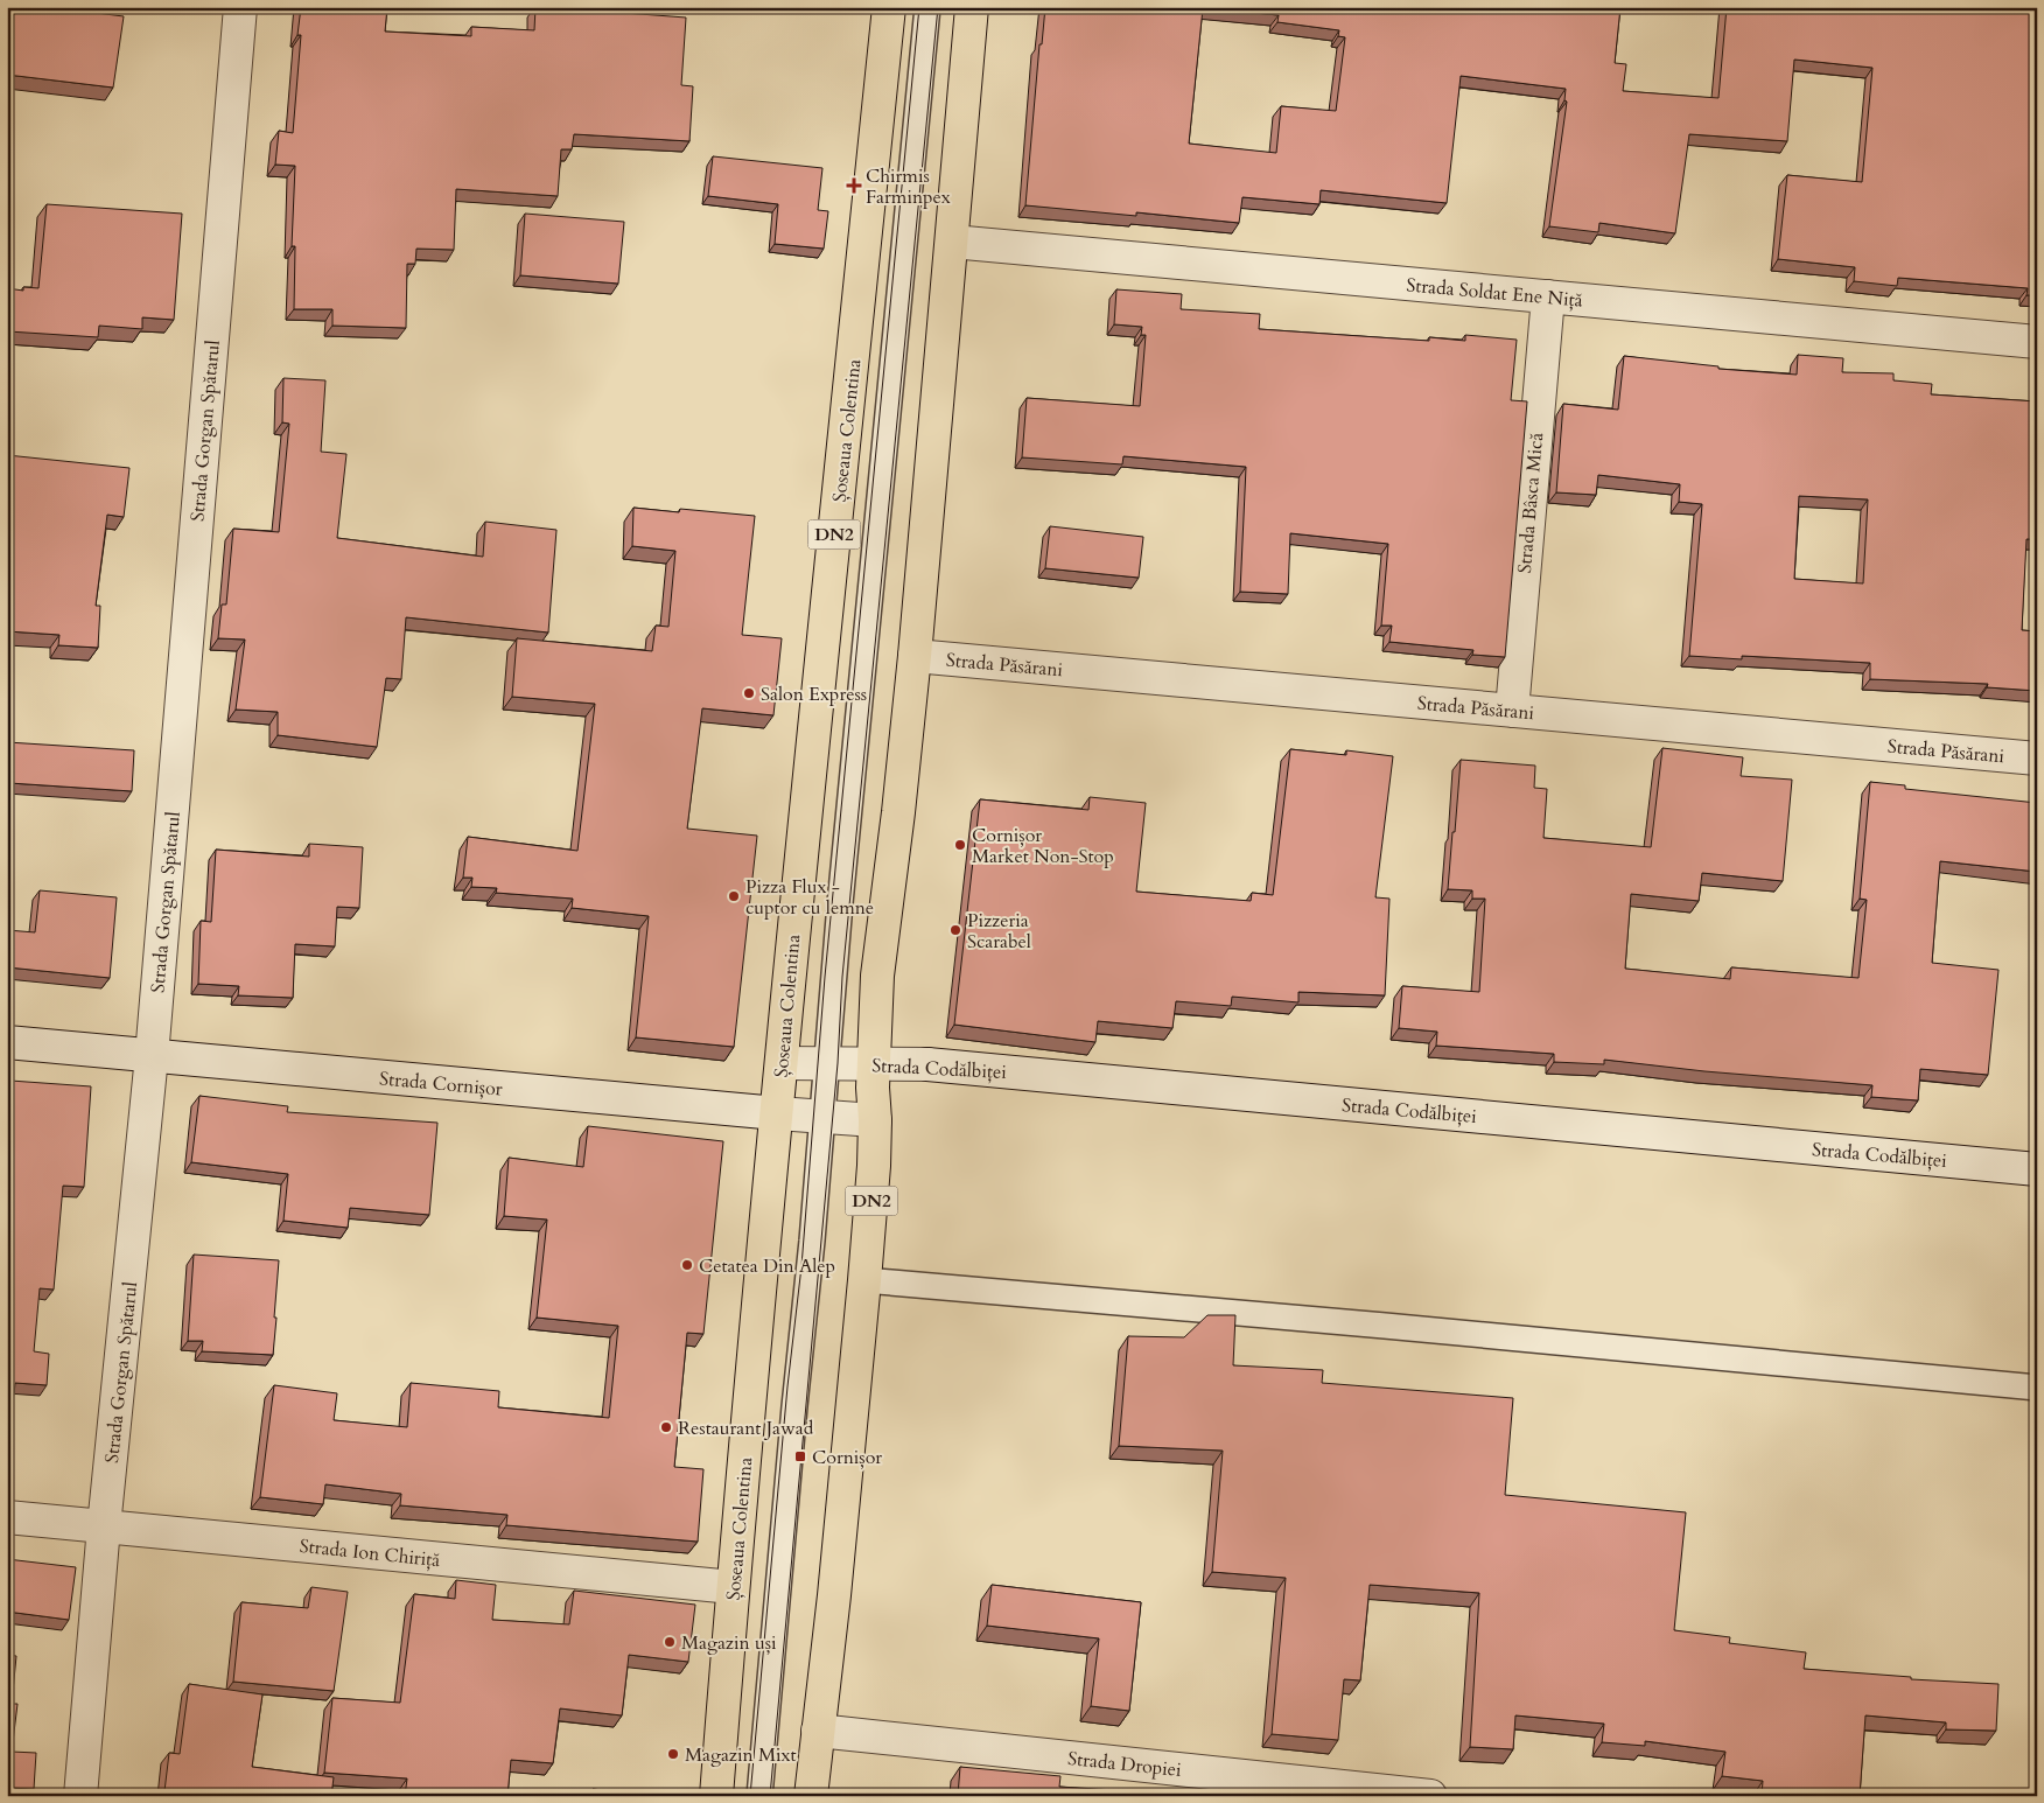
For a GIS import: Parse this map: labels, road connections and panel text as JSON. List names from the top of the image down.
{
  "streets": {
    "main road": ["Șoseaua Colentina", "DN2"],
    "street": [
      "Strada Soldat Ene Niță",
      "Strada Gorgan Spătarul",
      "Strada Bâsca Mică",
      "Strada Păsărani",
      "Strada Codălbiței",
      "Strada Cornișor",
      "Strada Ion Chiriță",
      "Strada Dropiei"
    ]
  },
  "crossings": [
    ["Strada Soldat Ene Niță", "Strada Bâsca Mică"],
    ["Strada Soldat Ene Niță", "DN2"],
    ["Strada Gorgan Spătarul", "Strada Cornișor"],
    ["Strada Gorgan Spătarul", "Strada Ion Chiriță"],
    ["Șoseaua Colentina", "Strada Codălbiței"],
    ["Șoseaua Colentina", "Strada Cornișor"],
    ["Șoseaua Colentina", "Strada Ion Chiriță"],
    ["Strada Bâsca Mică", "Strada Păsărani"],
    ["DN2", "Strada Păsărani"],
    ["DN2", "Strada Codălbiței"],
    ["DN2", "Strada Cornișor"],
    ["DN2", "Strada Dropiei"]
  ],
  "places": {
    "health": ["Chirmis Farminpex"],
    "other": [
      "Salon Express",
      "Cornișor Market Non-Stop",
      "Pizza Flux - cuptor cu lemne",
      "Pizzeria Scarabel",
      "Cetatea Din Alep",
      "Restaurant Jawad",
      "Magazin uși",
      "Magazin Mixt"
    ],
    "transit": ["Cornișor"]
  }
}
